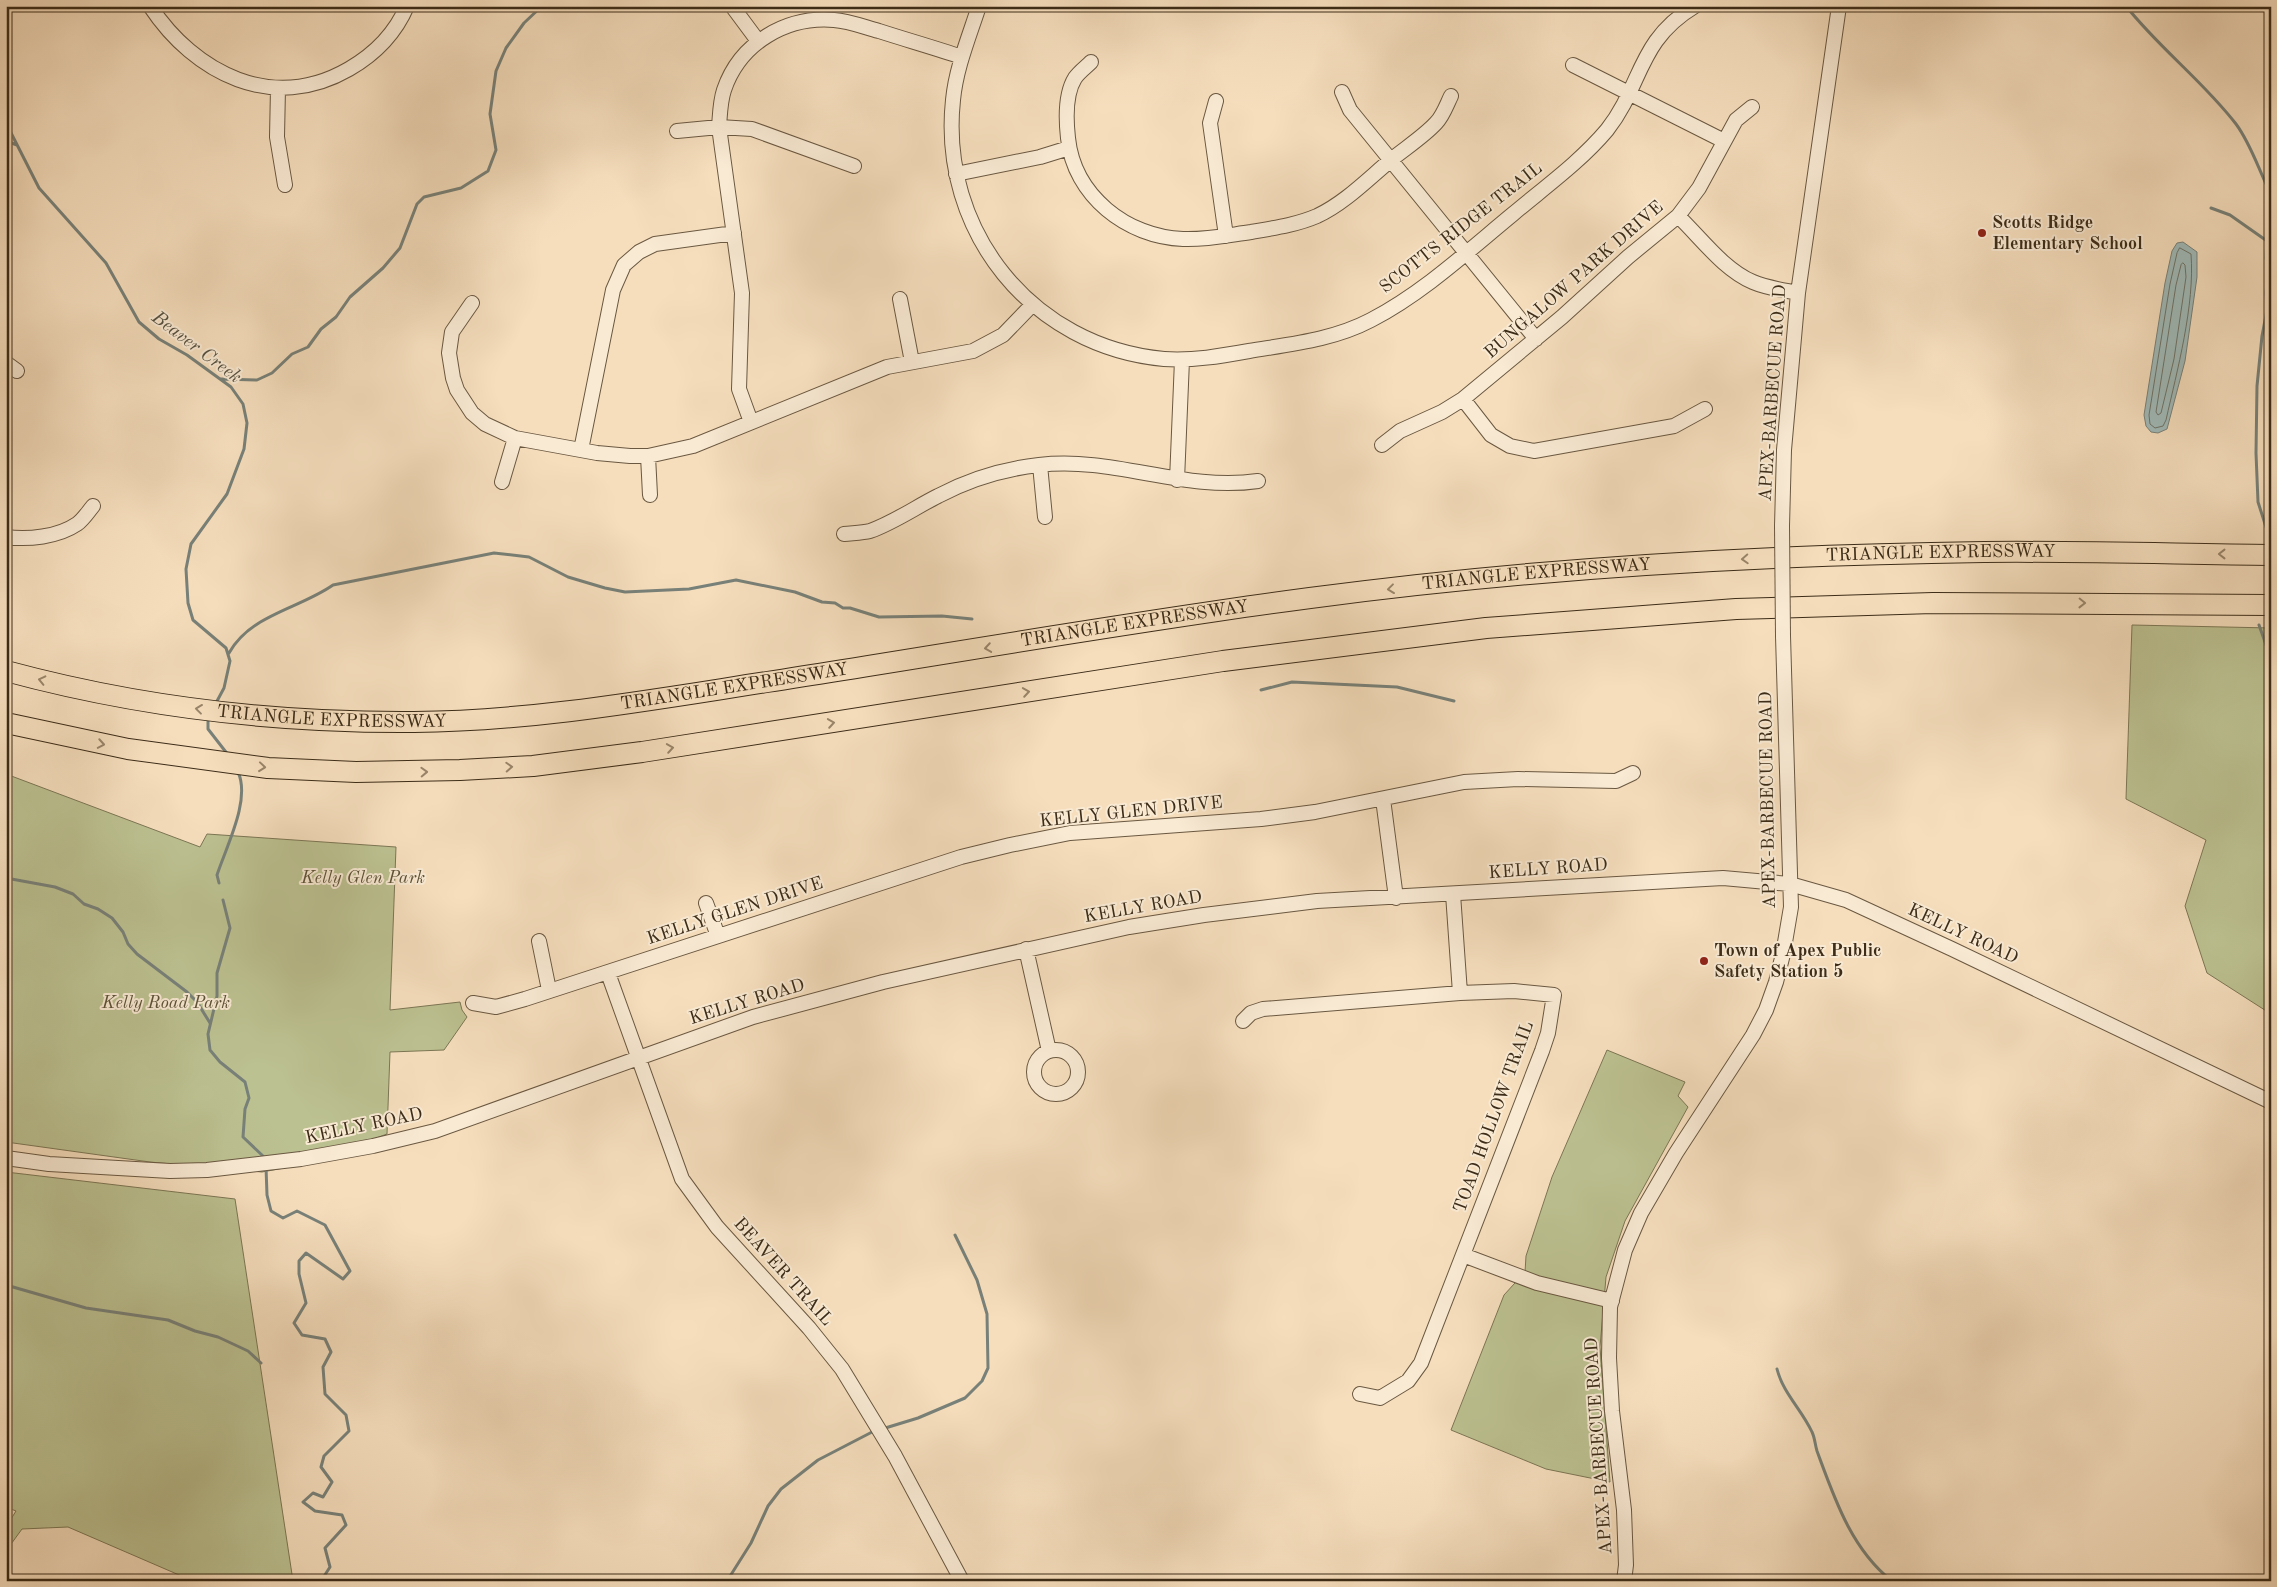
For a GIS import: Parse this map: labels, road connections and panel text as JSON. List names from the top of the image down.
{
  "streets": {
    "highway": ["TRIANGLE EXPRESSWAY"],
    "street": [
      "SCOTTS RIDGE TRAIL",
      "BUNGALOW PARK DRIVE",
      "APEX-BARBECUE ROAD",
      "KELLY GLEN DRIVE",
      "KELLY ROAD",
      "TOAD HOLLOW TRAIL",
      "BEAVER TRAIL"
    ]
  },
  "crossings": [
    ["APEX-BARBECUE ROAD", "KELLY ROAD"],
    ["KELLY GLEN DRIVE", "BEAVER TRAIL"],
    ["KELLY ROAD", "BEAVER TRAIL"]
  ],
  "water": ["Beaver Creek"],
  "parks": ["Kelly Glen Park", "Kelly Road Park"],
  "places": ["Scotts Ridge Elementary School", "Town of Apex Public Safety Station 5"]
}
